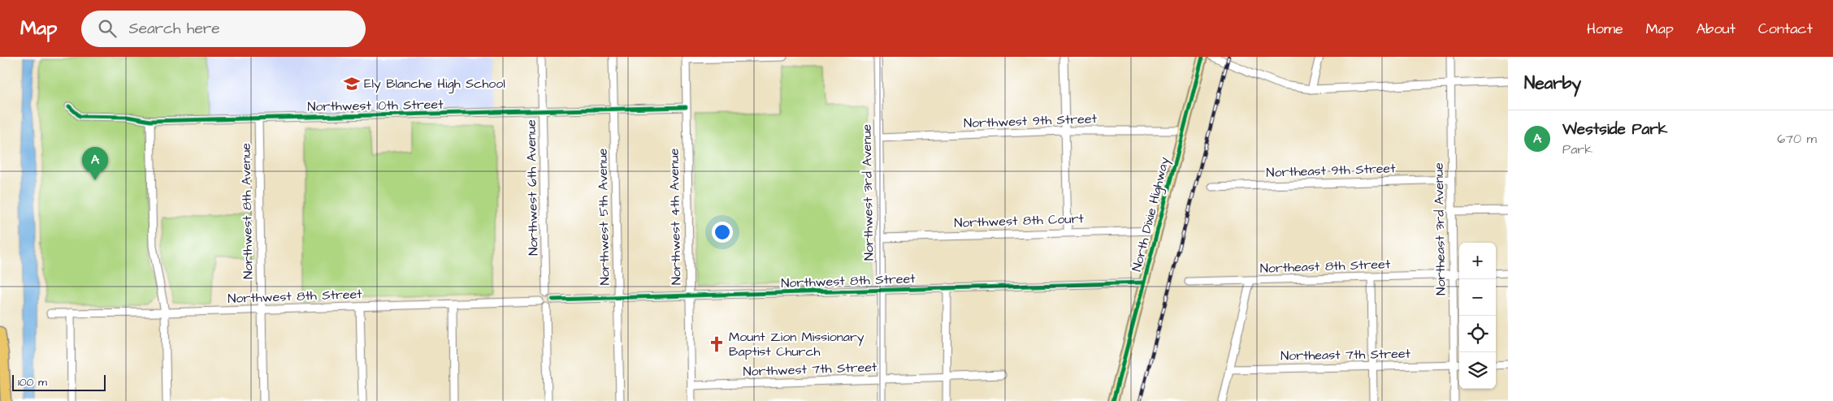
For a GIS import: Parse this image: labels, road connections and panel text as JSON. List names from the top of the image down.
{
  "streets": {
    "main road": ["North Dixie Highway"],
    "street": [
      "Northwest 10th Street",
      "Northwest 9th Street",
      "Northeast 9th Street",
      "Northwest 6th Avenue",
      "Northwest 3rd Avenue",
      "Northwest 8th Avenue",
      "Northwest 5th Avenue",
      "Northwest 4th Avenue",
      "Northwest 8th Court",
      "Northeast 3rd Avenue",
      "Northeast 8th Street",
      "Northwest 8th Street",
      "Northeast 7th Street",
      "Northwest 7th Street"
    ]
  },
  "crossings": [
    ["Northwest 10th Street", "Northwest 6th Avenue"],
    ["Northwest 10th Street", "Northwest 8th Avenue"],
    ["Northwest 10th Street", "Northwest 5th Avenue"],
    ["Northwest 10th Street", "Northwest 4th Avenue"],
    ["Northwest 9th Street", "Northwest 3rd Avenue"],
    ["Northwest 9th Street", "North Dixie Highway"],
    ["Northeast 9th Street", "Northeast 3rd Avenue"],
    ["Northwest 6th Avenue", "Northwest 8th Street"],
    ["Northwest 3rd Avenue", "Northwest 8th Court"],
    ["Northwest 3rd Avenue", "Northwest 8th Street"],
    ["Northwest 3rd Avenue", "Northwest 7th Street"],
    ["Northwest 8th Avenue", "Northwest 8th Street"],
    ["North Dixie Highway", "Northwest 8th Court"],
    ["North Dixie Highway", "Northwest 8th Street"],
    ["Northwest 5th Avenue", "Northwest 8th Street"],
    ["Northwest 4th Avenue", "Northwest 8th Street"],
    ["Northwest 4th Avenue", "Northwest 7th Street"],
    ["Northeast 3rd Avenue", "Northeast 8th Street"],
    ["Northeast 3rd Avenue", "Northeast 7th Street"]
  ],
  "places": {
    "school or university": ["Ely Blanche High School"],
    "church": ["Mount Zion Missionary Baptist Church"]
  },
  "scale_bar": "100 m",
  "page": {
    "header": "Map",
    "search": "Search here",
    "nav": [
      "Home",
      "Map",
      "About",
      "Contact"
    ],
    "heading": "Nearby",
    "list": [
      {
        "mark": "A",
        "name": "Westside Park",
        "note": "Park",
        "value": "670 m"
      }
    ],
    "pins": "A",
    "map_buttons": ["+", "−"],
    "scale": "100 m"
  }
}
